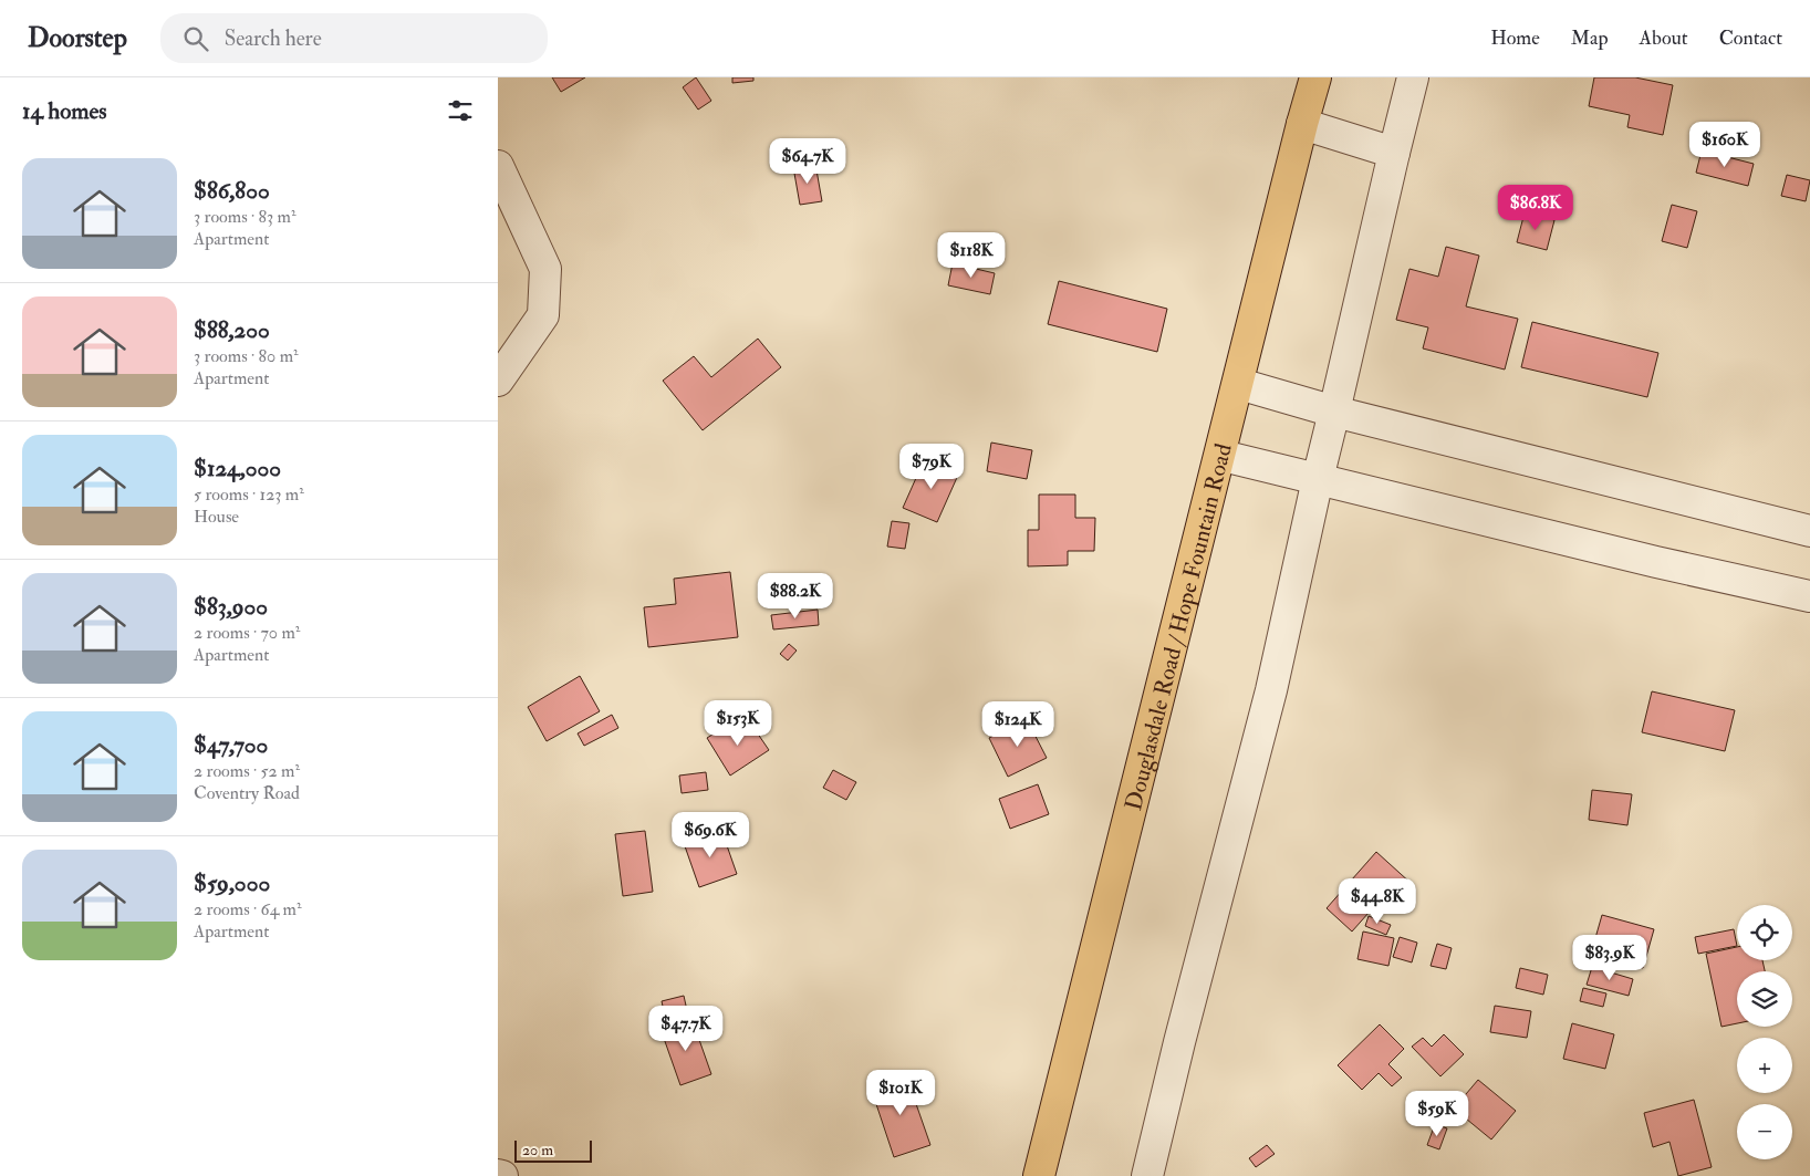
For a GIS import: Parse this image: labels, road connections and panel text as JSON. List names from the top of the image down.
{
  "streets": {
    "main road": ["Douglasdale Road / Hope Fountain Road"]
  },
  "scale_bar": "20 m",
  "page": {
    "header": "Doorstep",
    "search": "Search here",
    "nav": [
      "Home",
      "Map",
      "About",
      "Contact"
    ],
    "heading": "14 homes",
    "price": [
      "$160K",
      "$64.7K",
      "$86.8K",
      "$118K",
      "$79K",
      "$88.2K",
      "$153K",
      "$124K",
      "$69.6K",
      "$44.8K",
      "$83.9K",
      "$47.7K",
      "$101K",
      "$59K"
    ],
    "list": [
      {
        "name": "$86,800",
        "note": "3 rooms · 83 m² · Apartment"
      },
      {
        "name": "$88,200",
        "note": "3 rooms · 80 m² · Apartment"
      },
      {
        "name": "$124,000",
        "note": "5 rooms · 123 m² · House"
      },
      {
        "name": "$83,900",
        "note": "2 rooms · 70 m² · Apartment"
      },
      {
        "name": "$47,700",
        "note": "2 rooms · 52 m² · Coventry Road"
      },
      {
        "name": "$59,000",
        "note": "2 rooms · 64 m² · Apartment"
      }
    ],
    "map_buttons": ["+", "−"],
    "scale": "20 m"
  }
}
